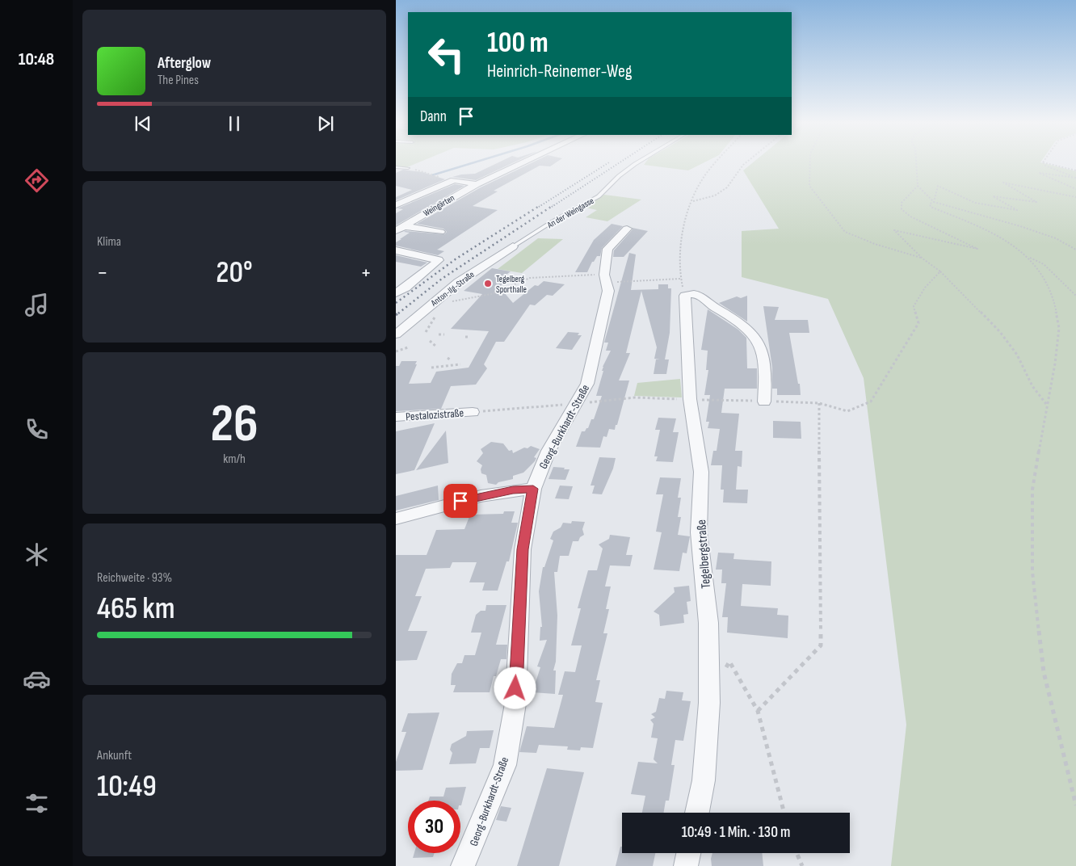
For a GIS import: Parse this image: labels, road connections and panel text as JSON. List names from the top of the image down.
{
  "streets": {
    "street": [
      "Weingärten",
      "Anton-Ilg-Straße",
      "Pestalozistraße",
      "Georg-Burkhardt-Straße",
      "Tegelbergstraße"
    ],
    "lane": ["An der Weingasse"]
  },
  "crossings": [
    ["An der Weingasse", "Anton-Ilg-Straße"]
  ],
  "places": ["Tegelberg Sporthalle"],
  "page": {
    "tabs": "10:48",
    "turn": ["100 m", "Heinrich-Reinemer-Weg"],
    "song": ["Afterglow", "The Pines"],
    "then": "Dann",
    "tile": [
      "Klima",
      ["26", "km/h"],
      ["Reichweite · 93%", "465 km"],
      ["Ankunft", "10:49"]
    ],
    "heat": ["−", "20°", "+"],
    "limit": "30",
    "trip": "10:49 · 1 Min. · 130 m"
  }
}
